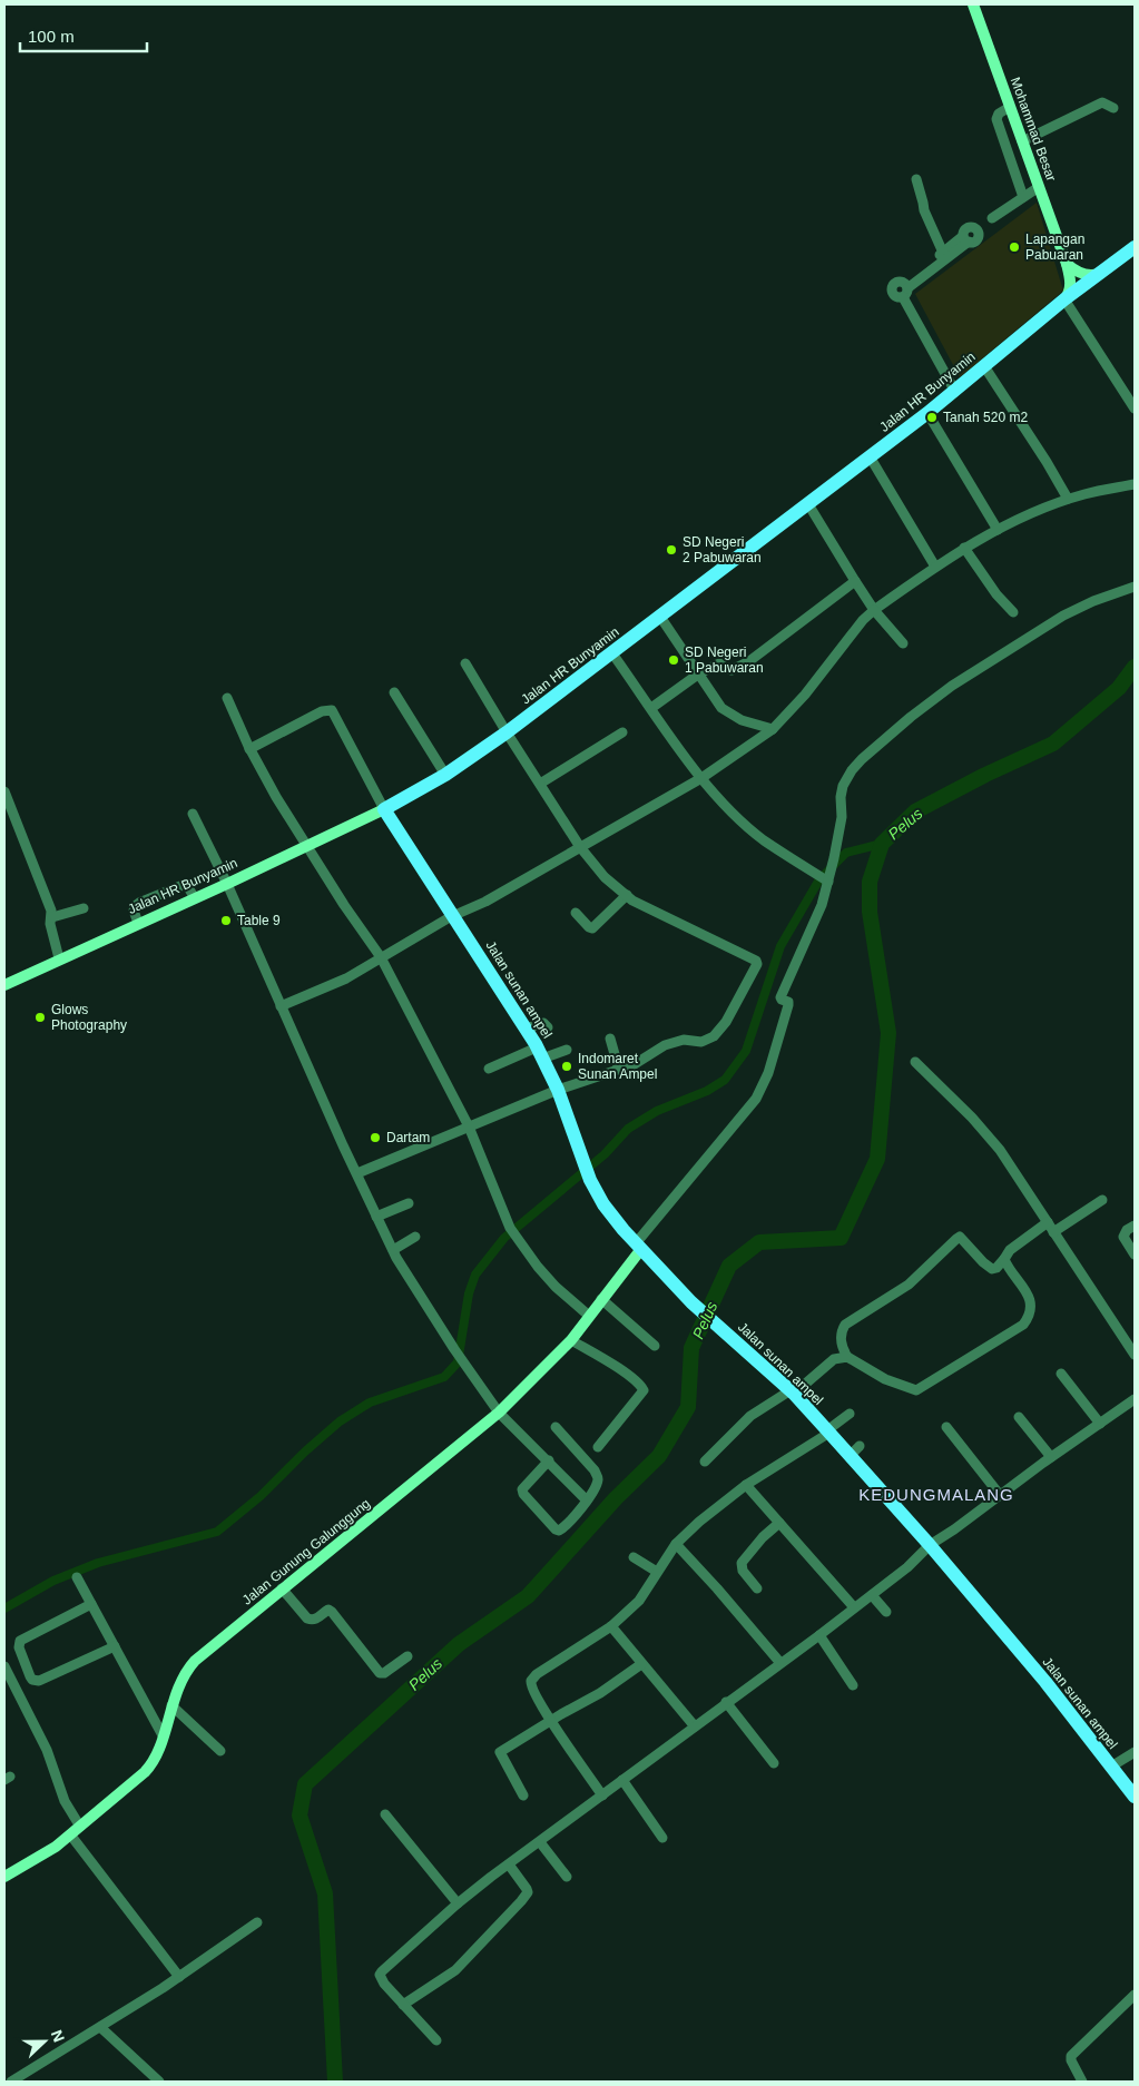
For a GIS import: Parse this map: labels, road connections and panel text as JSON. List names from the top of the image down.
{
  "streets": {
    "main road": ["Jalan HR Bunyamin", "Jalan sunan ampel"],
    "street": ["Mohammad Besar", "Jalan Gunung Galunggung"]
  },
  "crossings": [
    ["Jalan HR Bunyamin", "Jalan sunan ampel"],
    ["Jalan sunan ampel", "Jalan Gunung Galunggung"]
  ],
  "districts": ["KEDUNGMALANG"],
  "water": ["Pelus"],
  "places": [
    "Lapangan Pabuaran",
    "Tanah 520 m2",
    "SD Negeri 2 Pabuwaran",
    "SD Negeri 1 Pabuwaran",
    "Table 9",
    "Glows Photography",
    "Indomaret Sunan Ampel",
    "Dartam"
  ],
  "scale_bar": "100 m",
  "north": "right"
}
